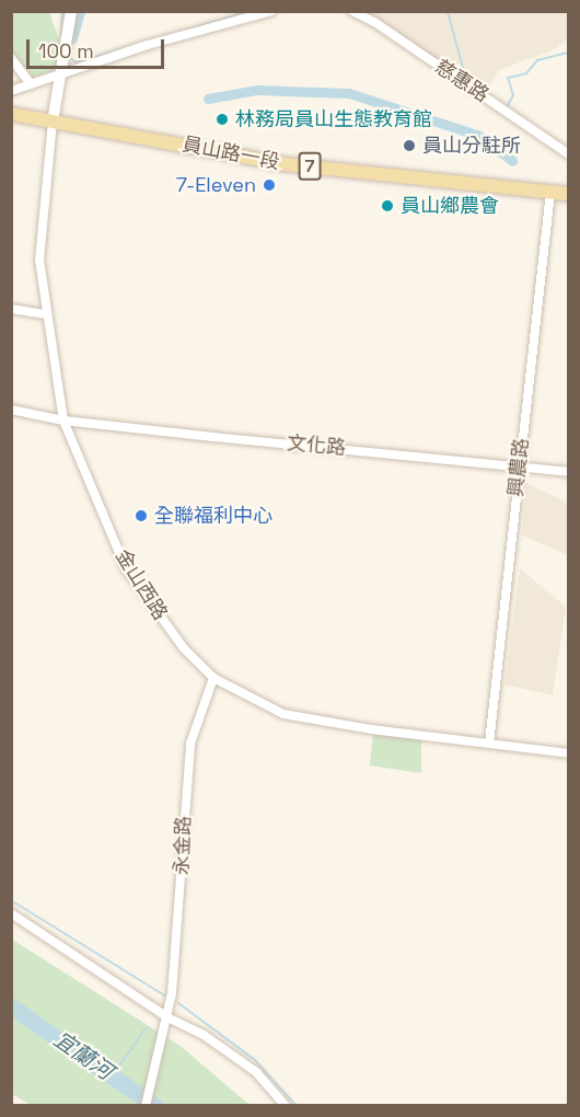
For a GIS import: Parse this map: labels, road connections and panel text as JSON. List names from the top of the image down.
{
  "streets": {
    "main road": ["員山路一段", "7"],
    "street": [
      "慈惠路",
      "文化路",
      "興農路",
      "金山西路",
      "永金路"
    ]
  },
  "crossings": [
    ["員山路一段", "興農路"],
    ["員山路一段", "金山西路"],
    ["文化路", "興農路"],
    ["文化路", "金山西路"],
    ["興農路", "金山西路"],
    ["金山西路", "永金路"]
  ],
  "water": ["宜蘭河"],
  "places": [
    "林務局員山生態教育館",
    "員山分駐所",
    "7-Eleven",
    "員山鄉農會",
    "全聯福利中心"
  ],
  "scale_bar": "100 m"
}
